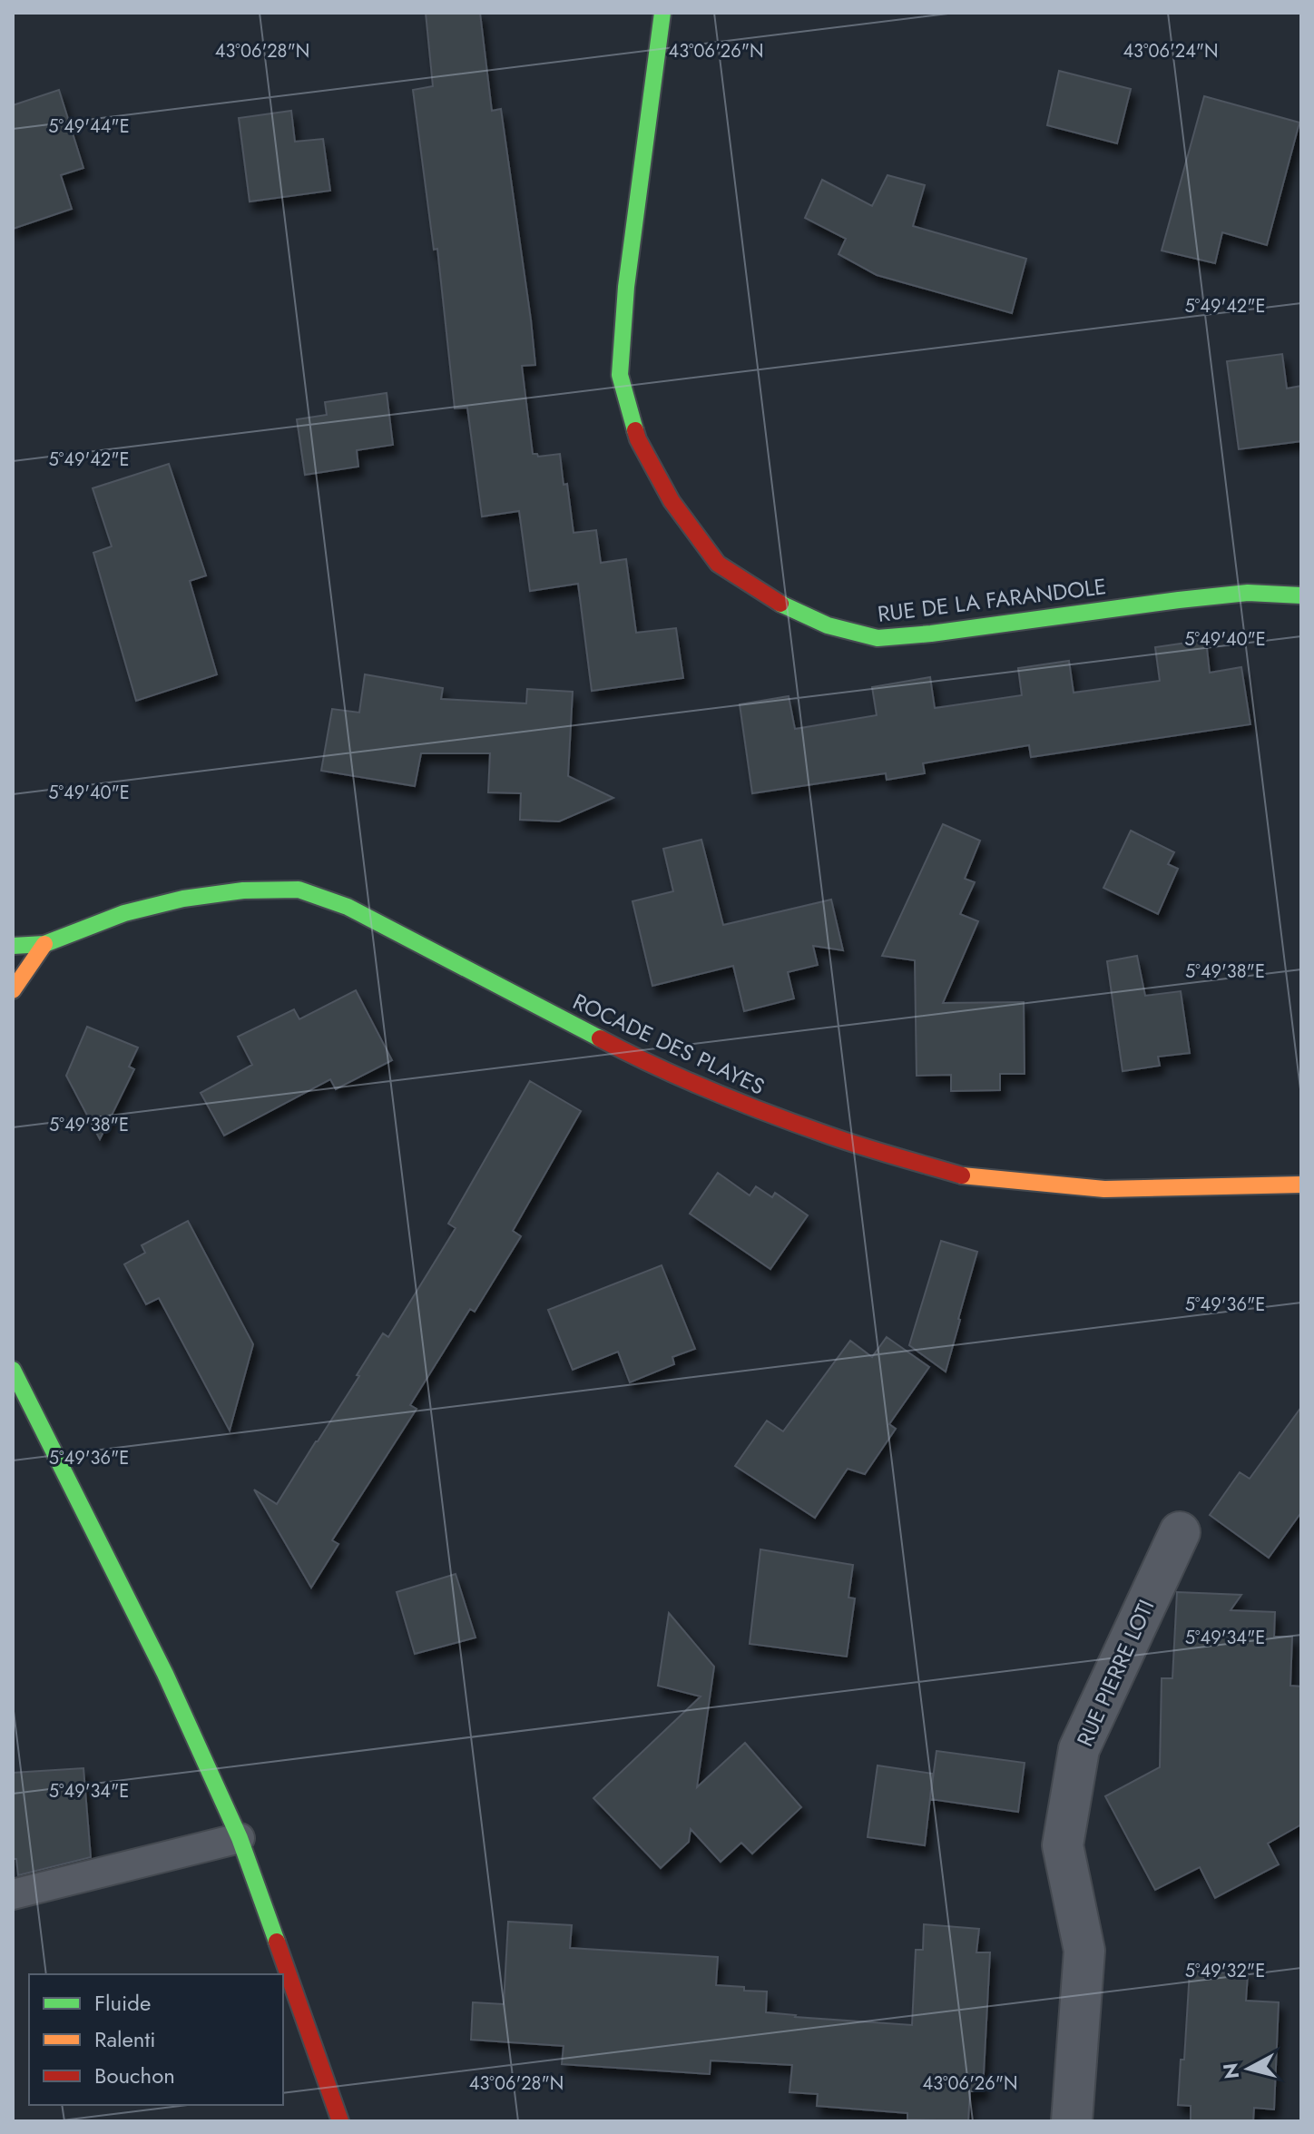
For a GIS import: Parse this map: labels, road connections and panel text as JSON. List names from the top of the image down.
{
  "streets": {
    "street": ["RUE DE LA FARANDOLE", "ROCADE DES PLAYES", "RUE PIERRE LOTI"]
  },
  "legend": ["Fluide", "Ralenti", "Bouchon"],
  "north": "left",
  "coordinates": [
    "43°06'28\"N",
    "43°06'26\"N",
    "43°06'24\"N",
    "5°49'44\"E",
    "5°49'42\"E",
    "5°49'40\"E",
    "5°49'38\"E",
    "5°49'36\"E",
    "5°49'34\"E",
    "5°49'32\"E"
  ]
}
